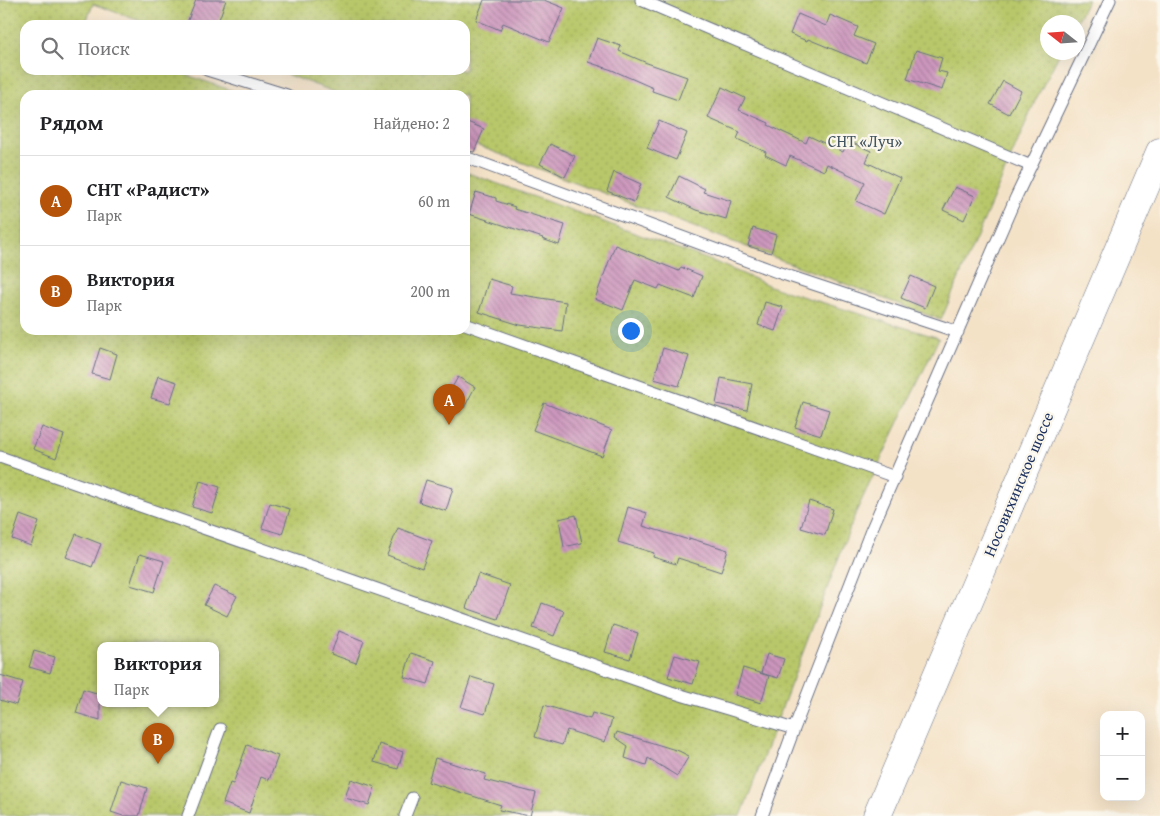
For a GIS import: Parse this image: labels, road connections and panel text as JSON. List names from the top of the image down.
{
  "streets": {
    "main road": ["Носовихинское шоссе"]
  },
  "parks": ["СНТ «Луч»"],
  "north": "left",
  "page": {
    "search": "Поиск",
    "heading": ["Рядом", "Найдено: 2"],
    "list": [
      {
        "mark": "A",
        "name": "СНТ «Радист»",
        "note": "Парк",
        "value": "60 m"
      },
      {
        "mark": "B",
        "name": "Виктория",
        "note": "Парк",
        "value": "200 m"
      }
    ],
    "pins": ["A", "B"],
    "popup": ["Виктория", "Парк"],
    "map_buttons": ["+", "−"]
  }
}
